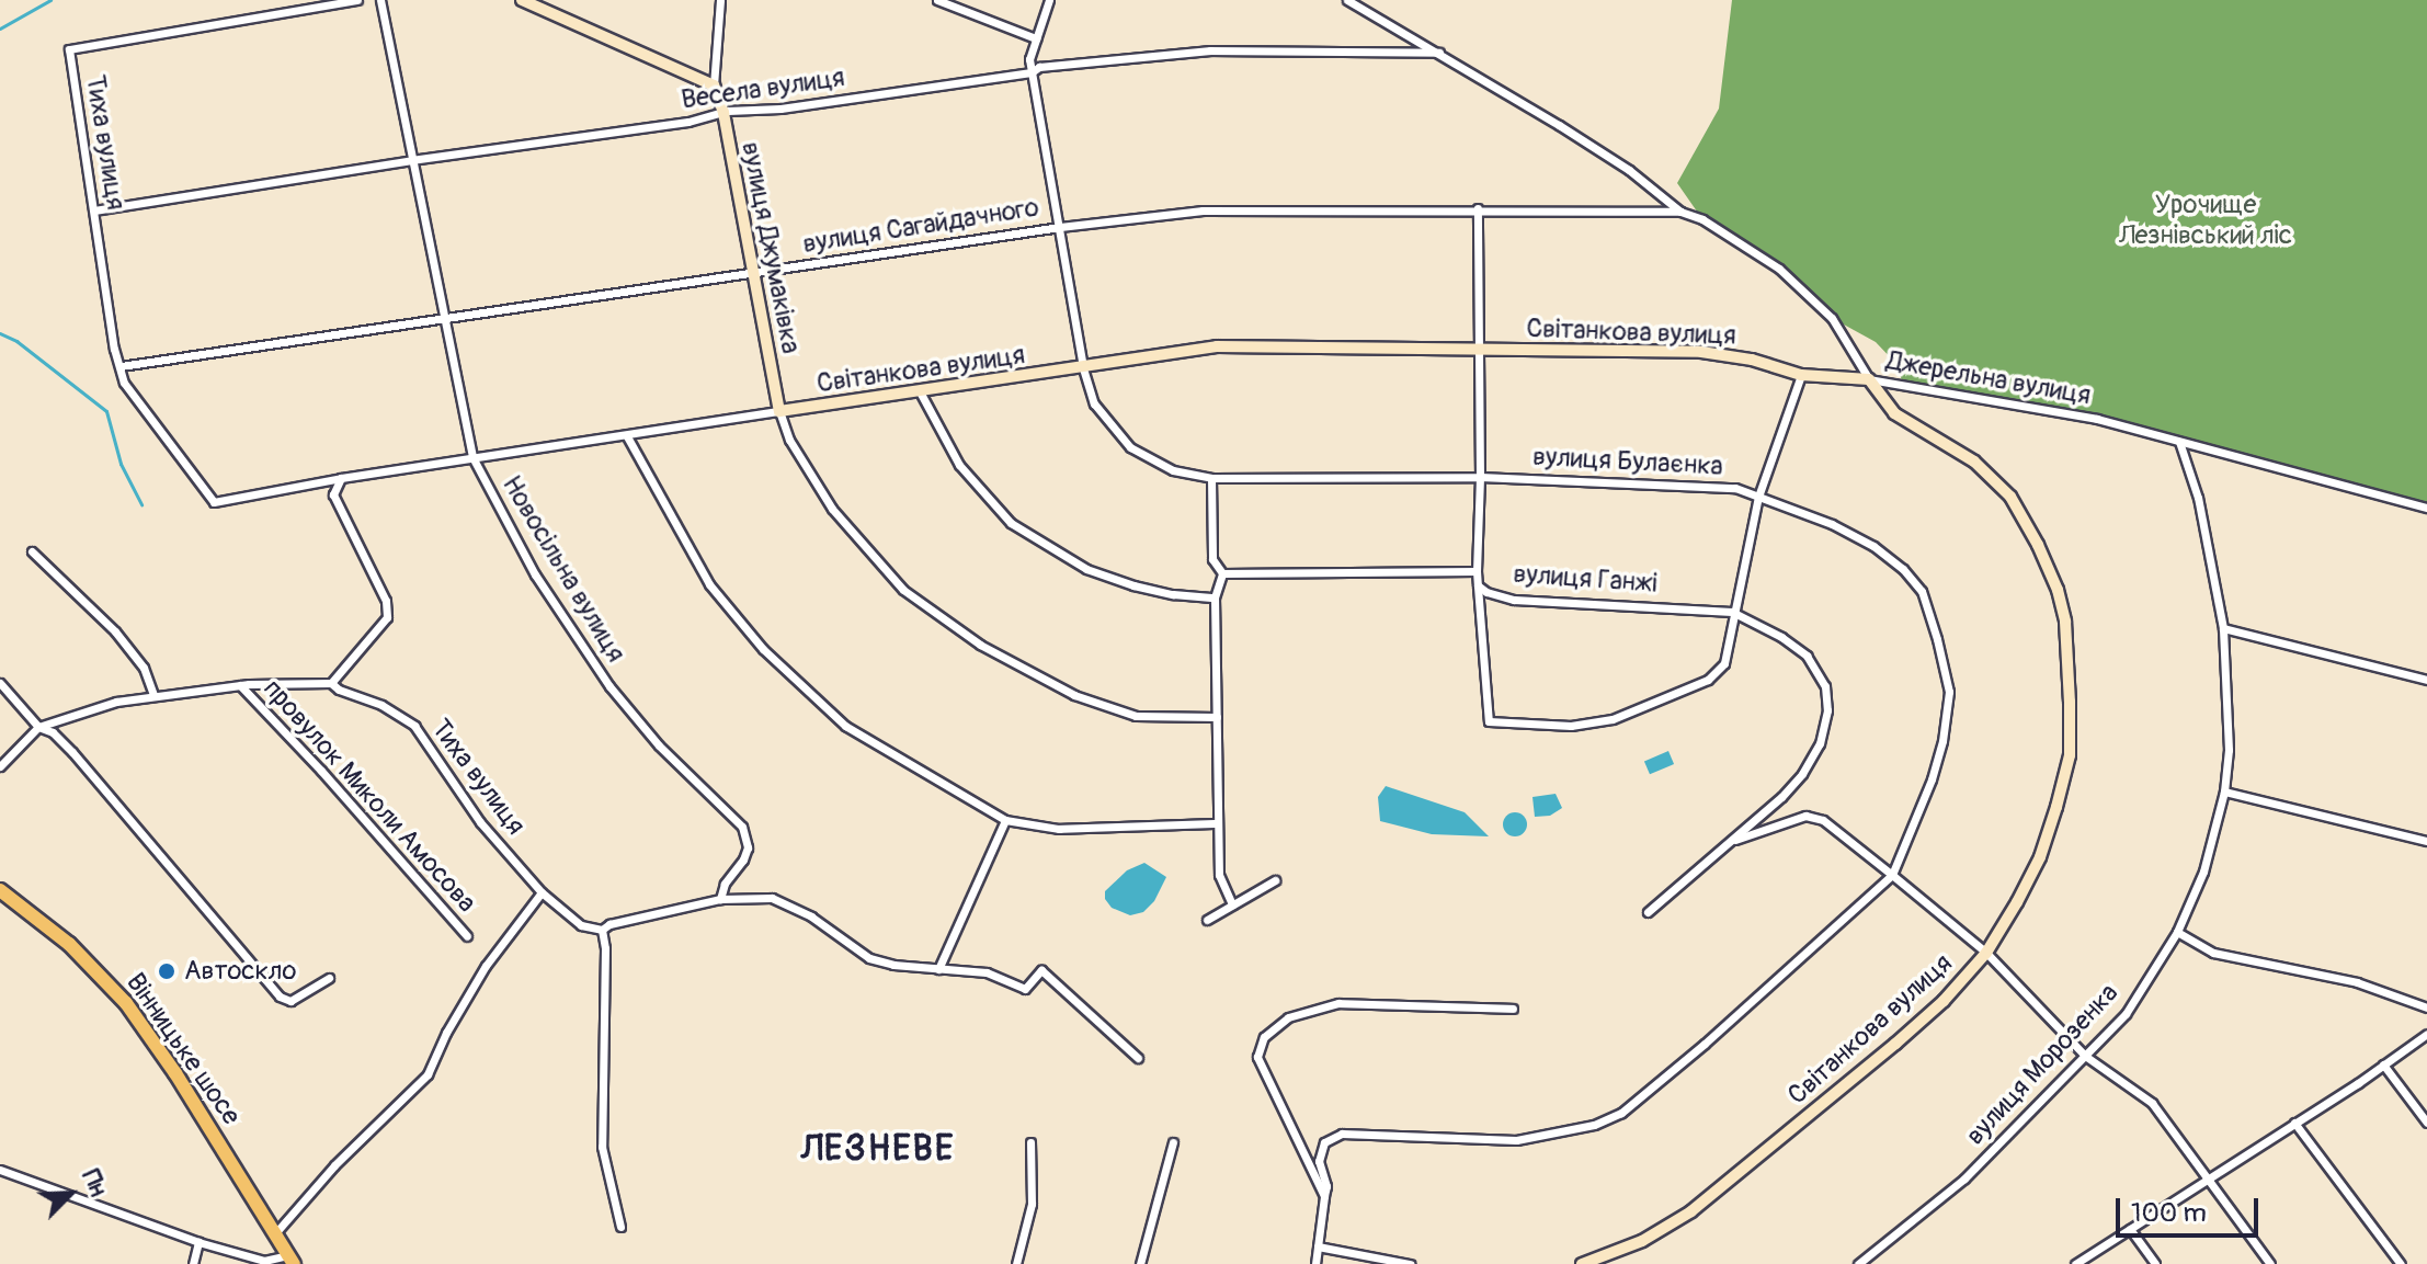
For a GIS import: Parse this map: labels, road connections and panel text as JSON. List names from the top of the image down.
{
  "streets": {
    "main road": ["Вінницьке шосе"],
    "street": [
      "Весела вулиця",
      "Тиха вулиця",
      "вулиця Сагайдачного",
      "вулиця Джумаківка",
      "Світанкова вулиця",
      "Джерельна вулиця",
      "вулиця Булаєнка",
      "Новосільна вулиця",
      "вулиця Ганжі",
      "провулок Миколи Амосова",
      "вулиця Морозенка"
    ]
  },
  "crossings": [
    ["Весела вулиця", "Тиха вулиця"],
    ["Весела вулиця", "вулиця Джумаківка"],
    ["Весела вулиця", "Джерельна вулиця"],
    ["Весела вулиця", "вулиця Булаєнка"],
    ["Весела вулиця", "Новосільна вулиця"],
    ["Тиха вулиця", "вулиця Сагайдачного"],
    ["Тиха вулиця", "Світанкова вулиця"],
    ["вулиця Сагайдачного", "вулиця Джумаківка"],
    ["вулиця Сагайдачного", "Джерельна вулиця"],
    ["вулиця Сагайдачного", "вулиця Булаєнка"],
    ["вулиця Сагайдачного", "Новосільна вулиця"],
    ["вулиця Джумаківка", "Світанкова вулиця"],
    ["Світанкова вулиця", "Джерельна вулиця"],
    ["Світанкова вулиця", "вулиця Булаєнка"],
    ["Світанкова вулиця", "Новосільна вулиця"],
    ["Джерельна вулиця", "вулиця Морозенка"]
  ],
  "districts": ["ЛЕЗНЕВЕ"],
  "parks": ["Урочище Лезнівський ліс"],
  "places": ["Автоскло"],
  "scale_bar": "100 m",
  "north": "top right"
}
